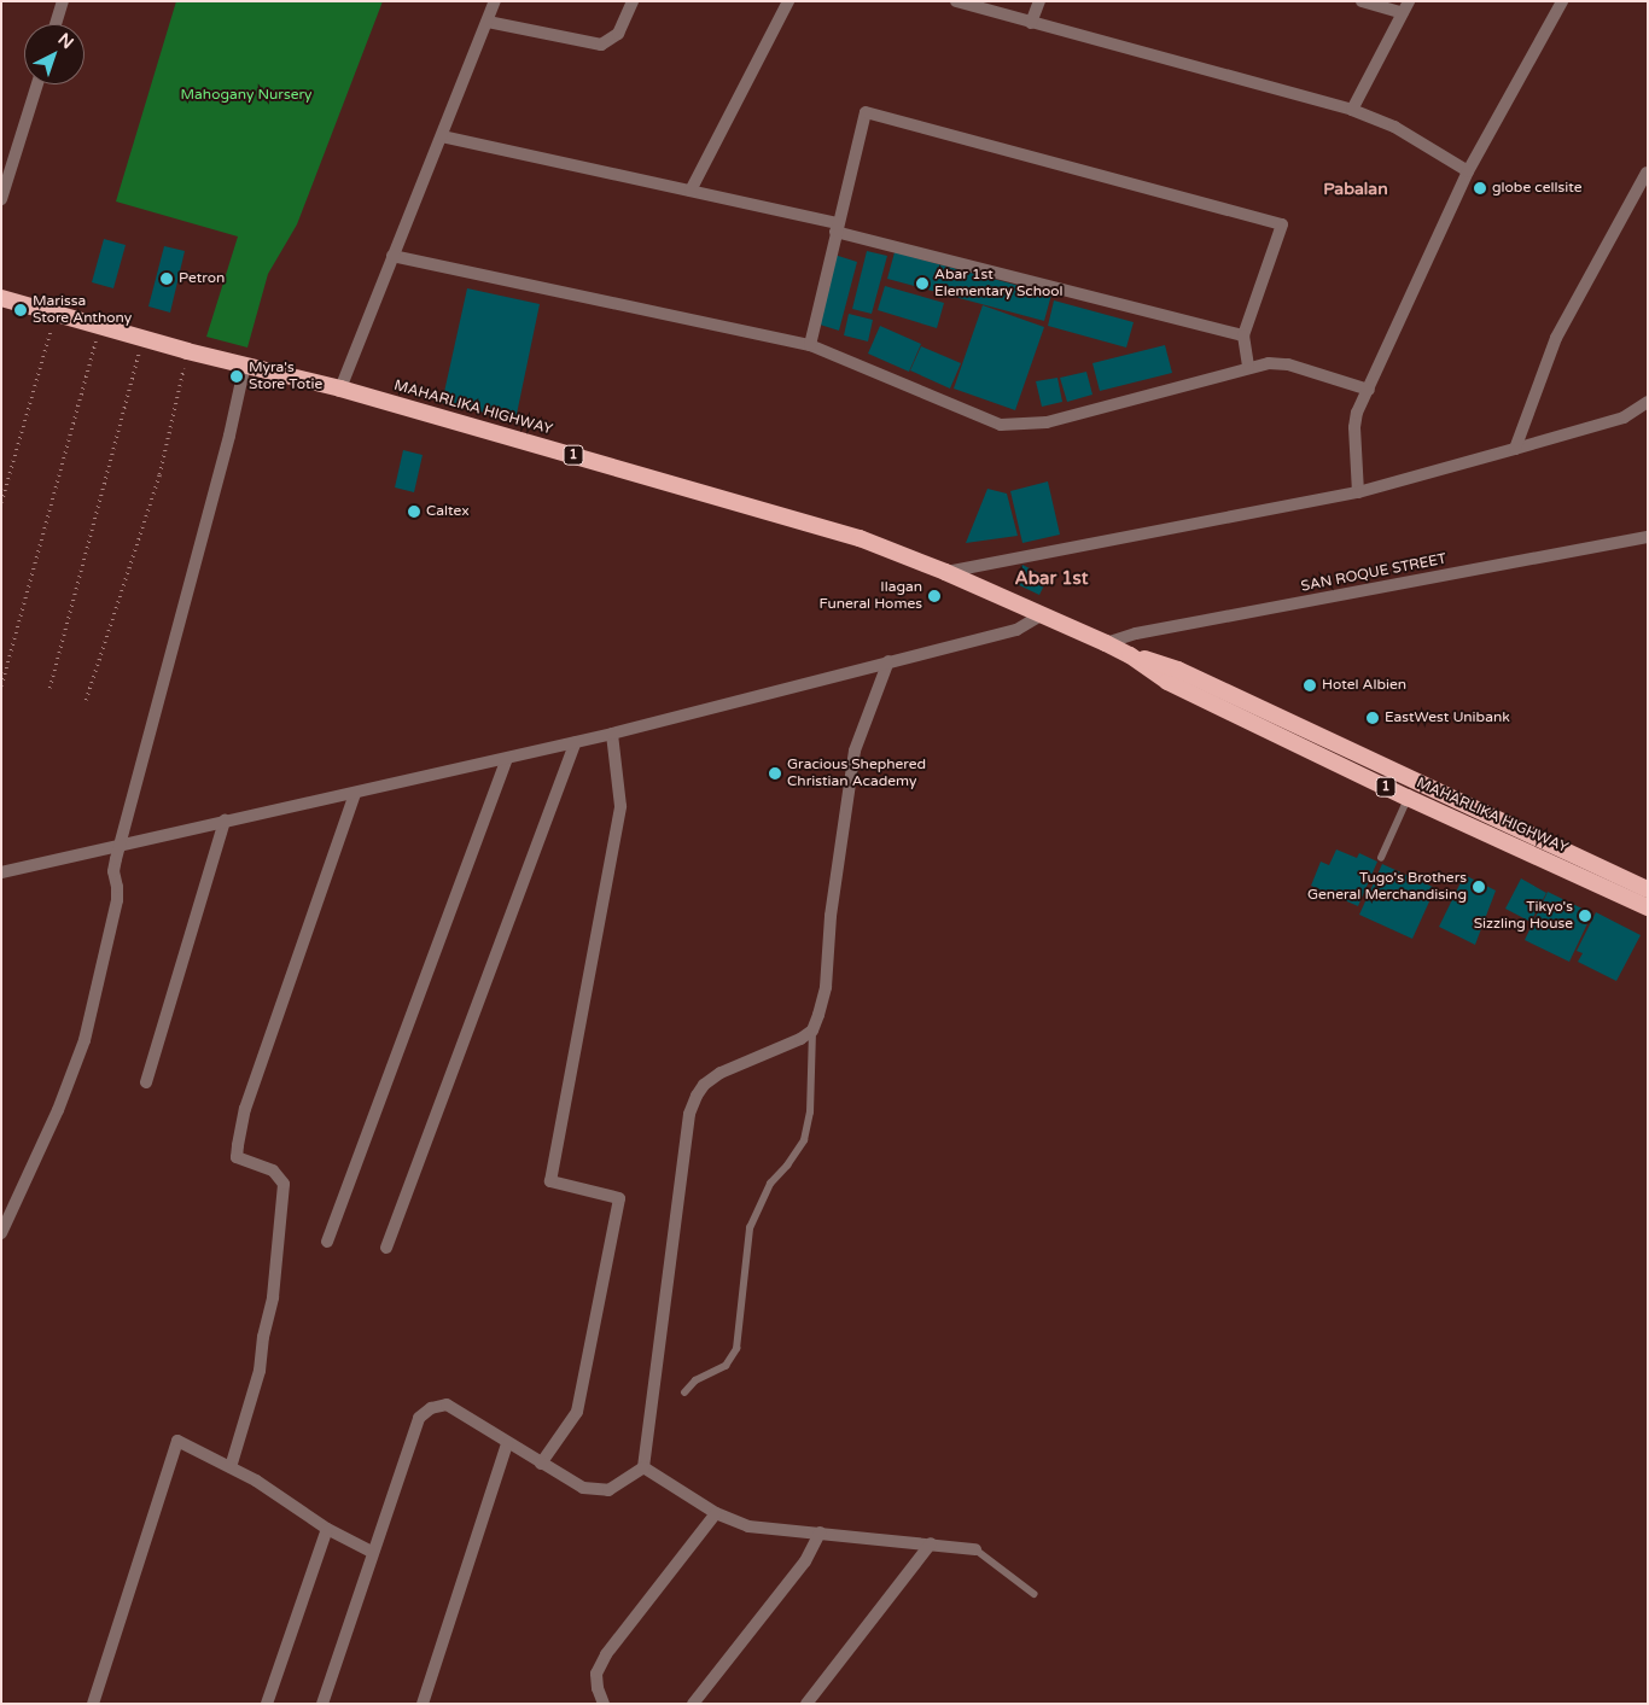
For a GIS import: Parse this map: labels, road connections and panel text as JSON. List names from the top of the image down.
{
  "streets": {
    "highway": ["MAHARLIKA HIGHWAY", "1"],
    "street": ["SAN ROQUE STREET"]
  },
  "crossings": [
    ["MAHARLIKA HIGHWAY", "SAN ROQUE STREET"]
  ],
  "districts": ["Pabalan", "Abar 1st"],
  "parks": ["Mahogany Nursery"],
  "places": [
    "globe cellsite",
    "Petron",
    "Abar 1st Elementary School",
    "Marissa Store Anthony",
    "Myra's Store Totie",
    "Caltex",
    "Ilagan Funeral Homes",
    "Hotel Albien",
    "EastWest Unibank",
    "Gracious Shephered Christian Academy",
    "Tugo's Brothers General Merchandising",
    "Tikyo's Sizzling House"
  ],
  "north": "top right"
}
